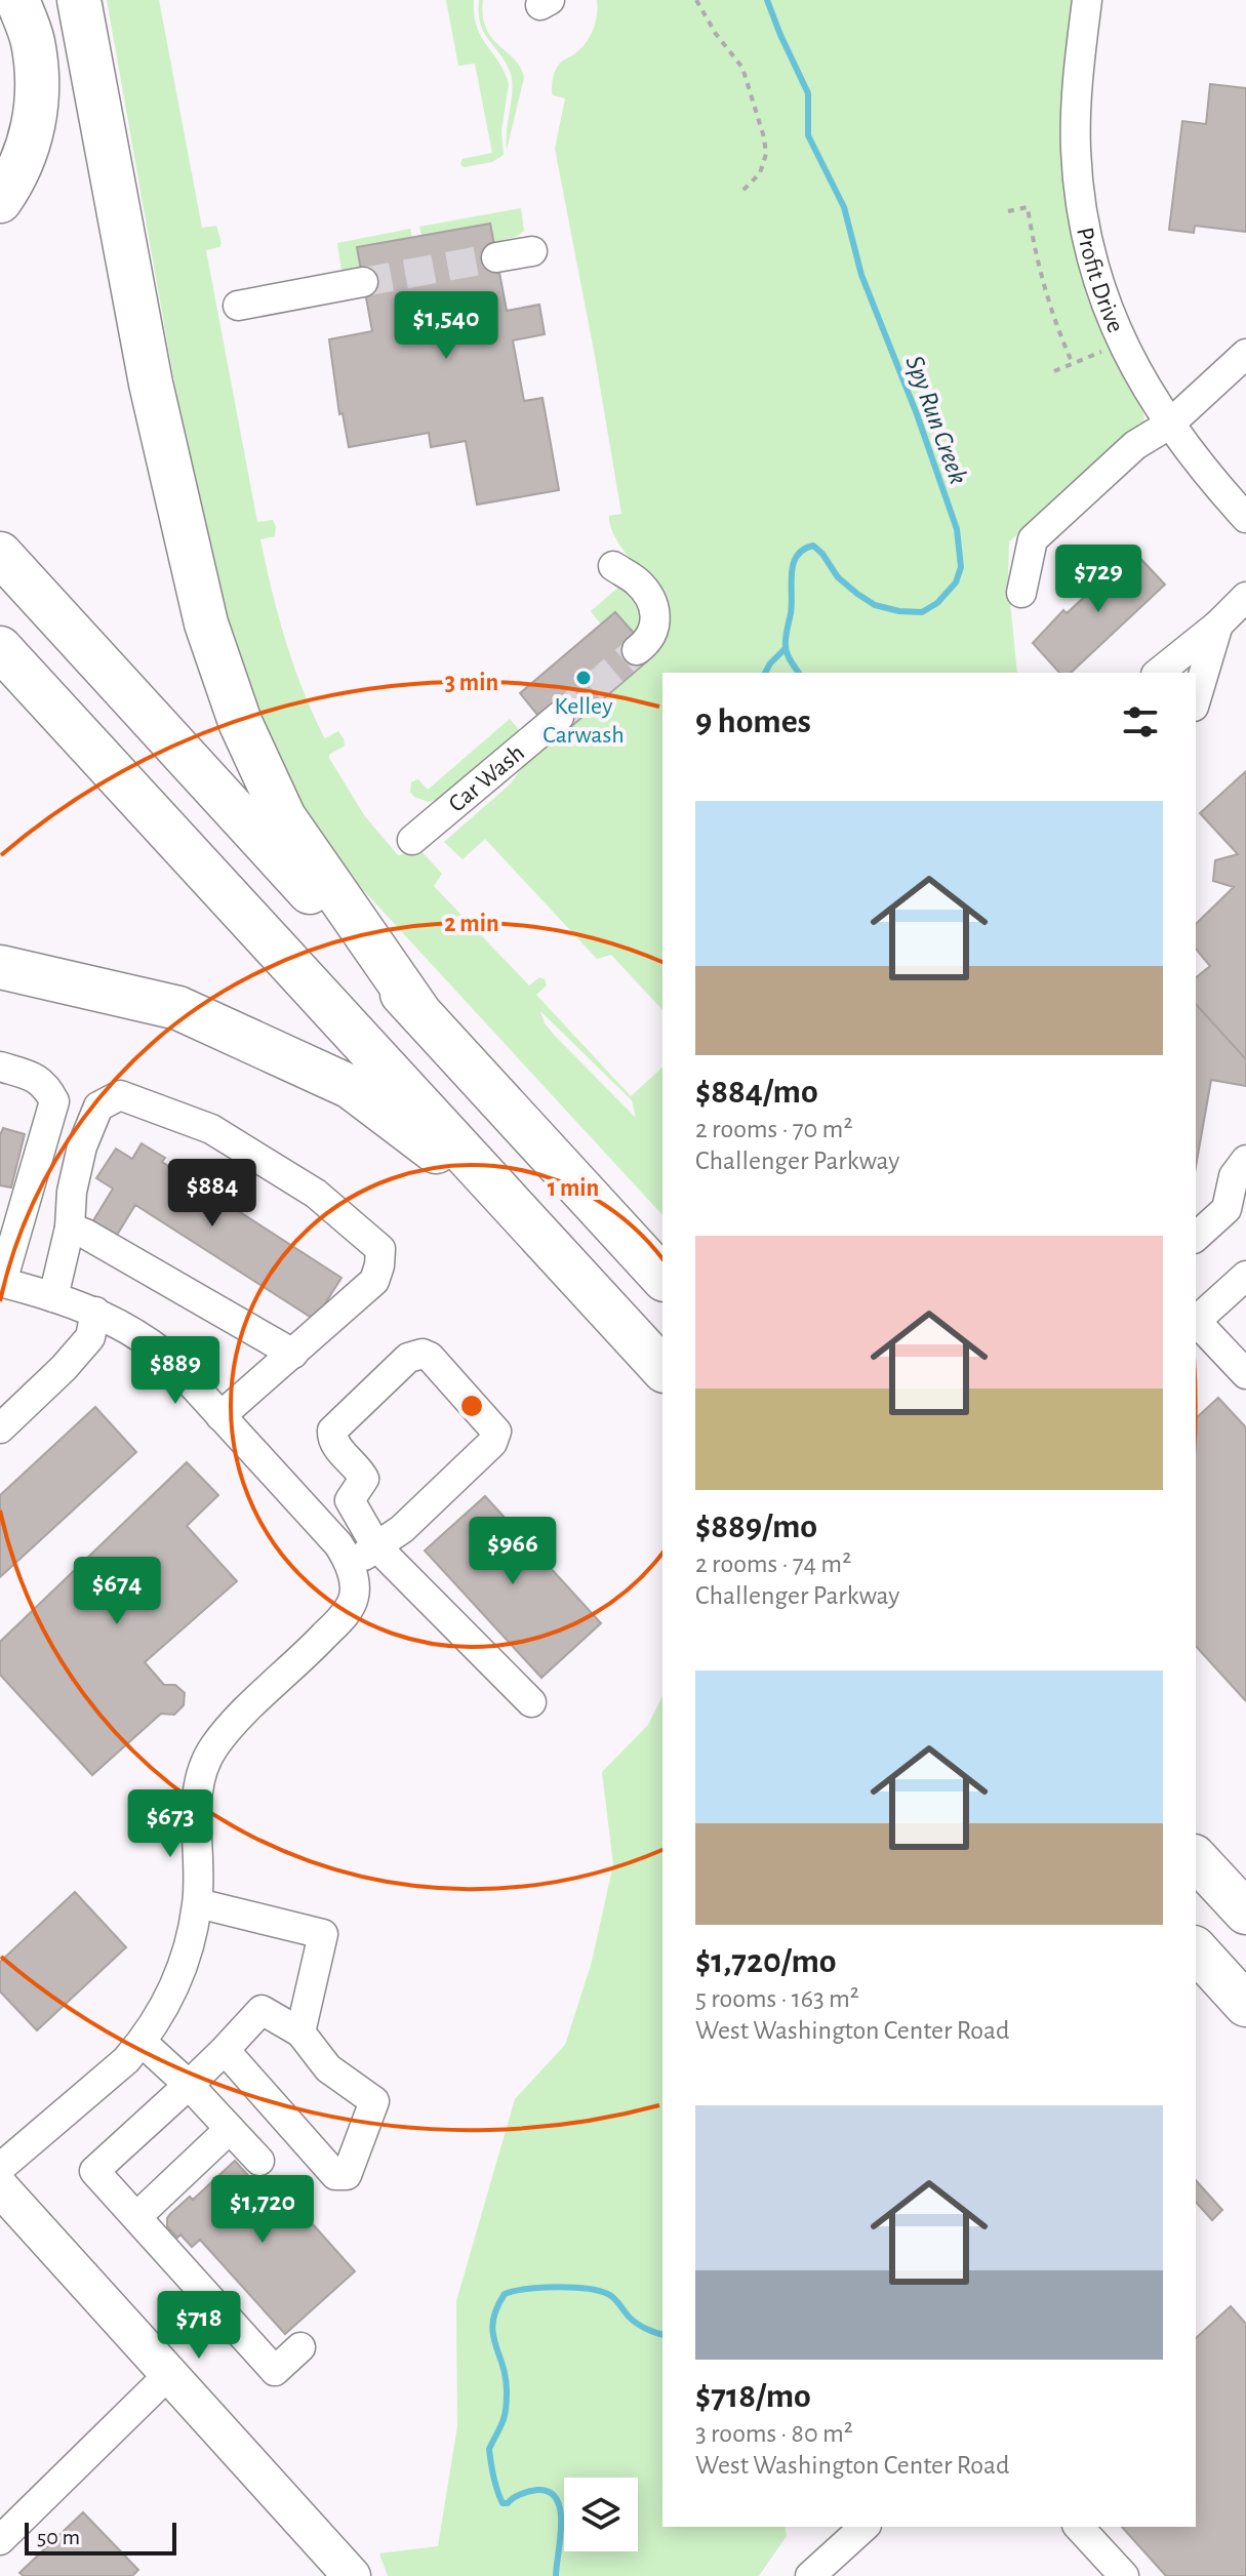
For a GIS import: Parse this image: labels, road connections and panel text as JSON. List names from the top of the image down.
{
  "streets": {
    "street": ["Profit Drive", "Car Wash"]
  },
  "water": ["Spy Run Creek"],
  "places": ["Kelley Carwash"],
  "scale_bar": "50 m",
  "page": {
    "price": [
      "$1,540",
      "$729",
      "$884",
      "$889",
      "$966",
      "$674",
      "$673",
      "$1,720",
      "$718"
    ],
    "heading": "9 homes",
    "list": [
      {
        "name": "$884/mo",
        "note": "2 rooms · 70 m² · Challenger Parkway"
      },
      {
        "name": "$889/mo",
        "note": "2 rooms · 74 m² · Challenger Parkway"
      },
      {
        "name": "$1,720/mo",
        "note": "5 rooms · 163 m² · West Washington Center Road"
      },
      {
        "name": "$718/mo",
        "note": "3 rooms · 80 m² · West Washington Center Road"
      }
    ],
    "scale": "50 m"
  },
  "rings": ["3 min", "2 min", "1 min"]
}
